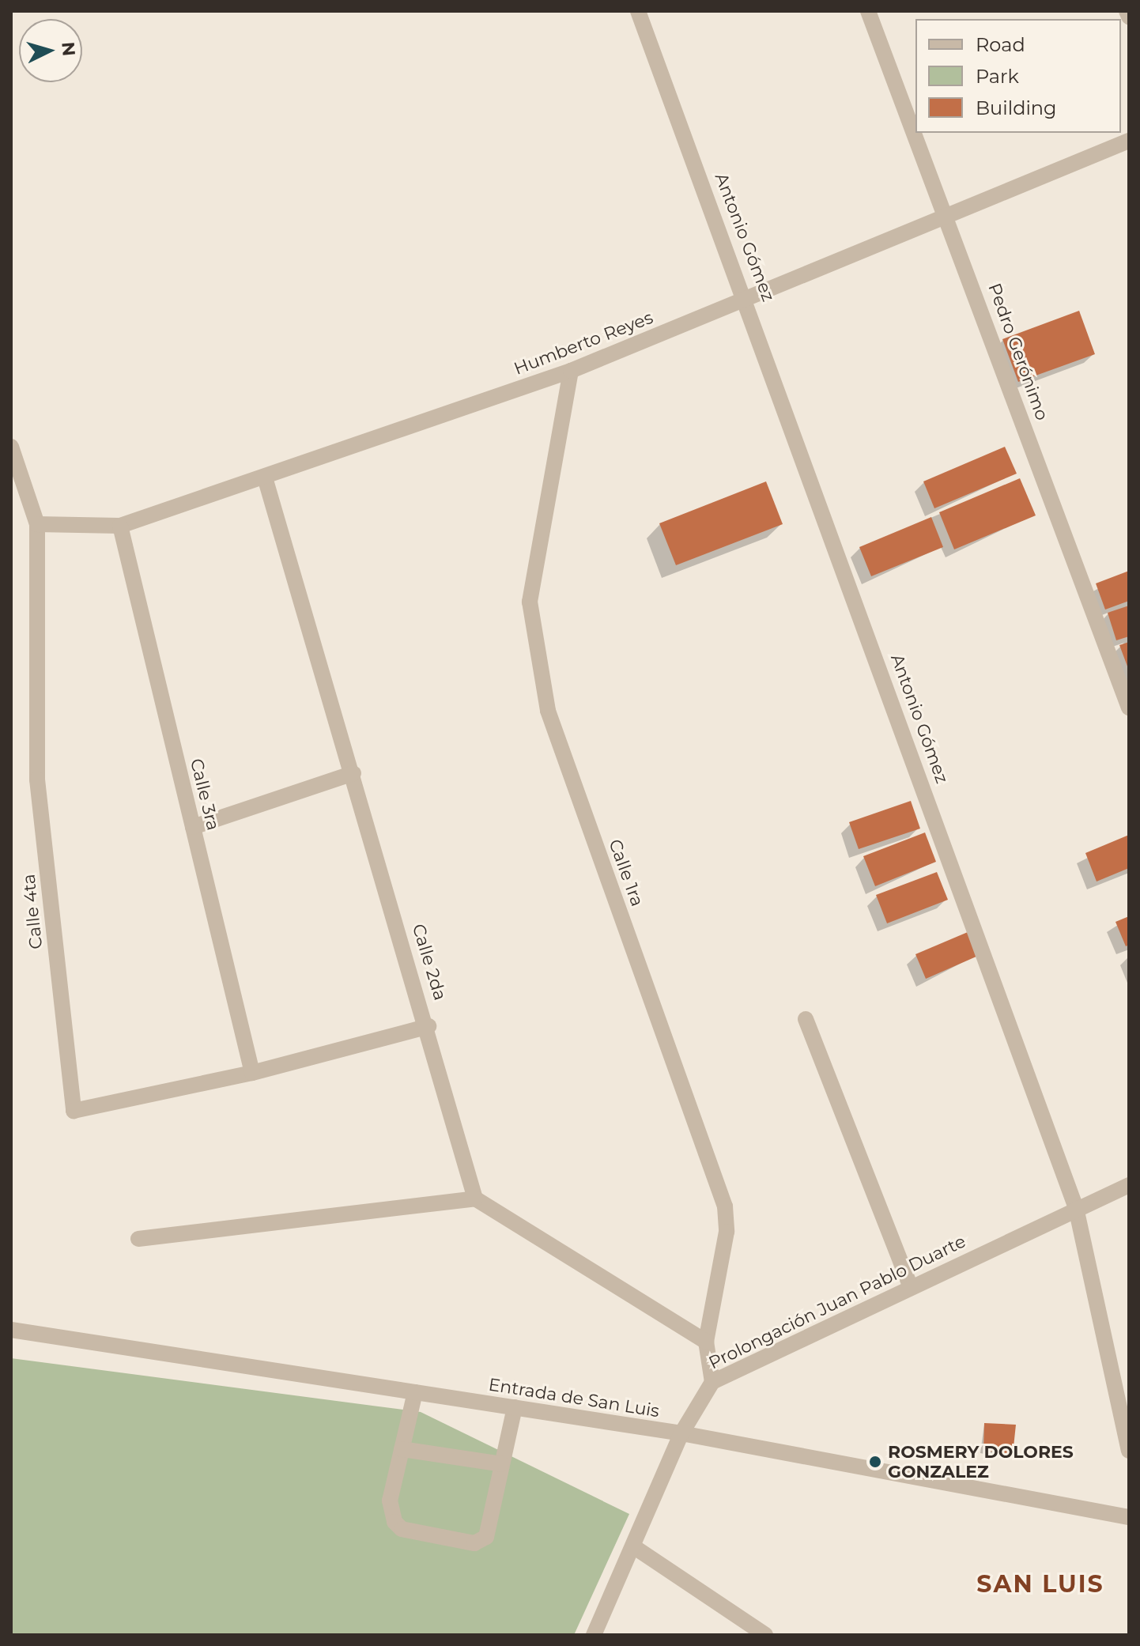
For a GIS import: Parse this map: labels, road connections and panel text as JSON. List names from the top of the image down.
{
  "streets": {
    "street": [
      "Antonio Gómez",
      "Humberto Reyes",
      "Pedro Gerónimo",
      "Calle 3ra",
      "Calle 1ra",
      "Calle 4ta",
      "Calle 2da",
      "Prolongación Juan Pablo Duarte",
      "Entrada de San Luis"
    ]
  },
  "crossings": [
    ["Antonio Gómez", "Humberto Reyes"],
    ["Antonio Gómez", "Prolongación Juan Pablo Duarte"],
    ["Humberto Reyes", "Pedro Gerónimo"],
    ["Humberto Reyes", "Calle 3ra"],
    ["Humberto Reyes", "Calle 1ra"],
    ["Humberto Reyes", "Calle 4ta"],
    ["Humberto Reyes", "Calle 2da"],
    ["Calle 3ra", "Calle 4ta"],
    ["Calle 1ra", "Prolongación Juan Pablo Duarte"],
    ["Prolongación Juan Pablo Duarte", "Entrada de San Luis"]
  ],
  "districts": ["SAN LUIS"],
  "places": ["ROSMERY DOLORES GONZALEZ"],
  "legend": ["Road", "Park", "Building"],
  "north": "right"
}
